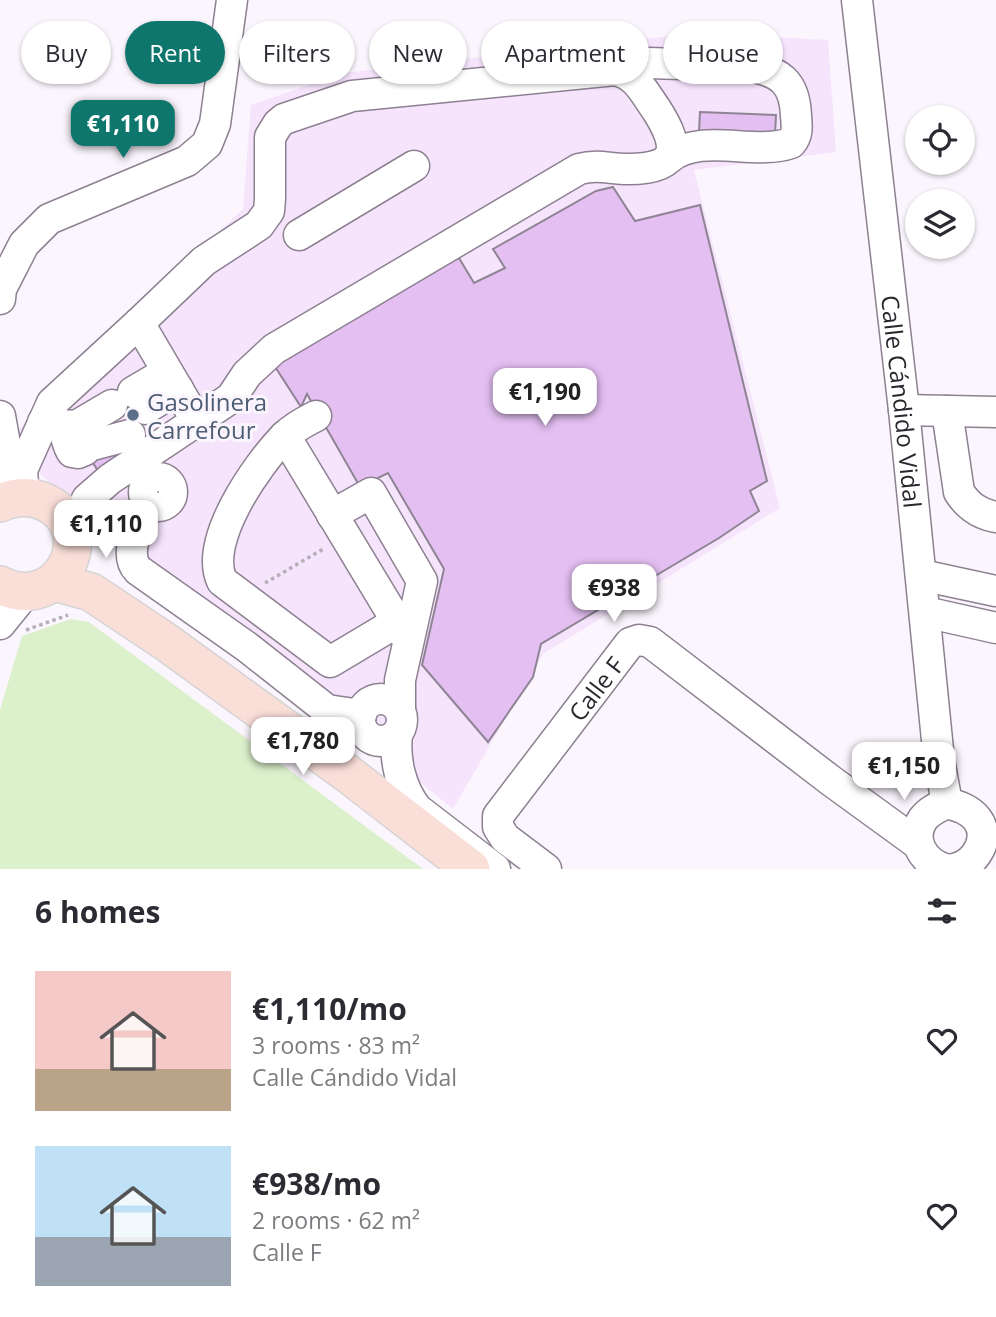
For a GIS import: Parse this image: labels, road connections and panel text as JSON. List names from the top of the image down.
{
  "streets": {
    "street": ["Calle Cándido Vidal", "Calle F"]
  },
  "crossings": [
    ["Calle Cándido Vidal", "Calle F"]
  ],
  "places": ["Gasolinera Carrefour"],
  "page": {
    "chip": [
      "Buy",
      "Rent",
      "Filters",
      "New",
      "Apartment",
      "House"
    ],
    "price": [
      "€1,110",
      "€1,190",
      "€1,110",
      "€938",
      "€1,780",
      "€1,150"
    ],
    "heading": "6 homes",
    "list": [
      {
        "name": "€1,110/mo",
        "note": "3 rooms · 83 m² · Calle Cándido Vidal"
      },
      {
        "name": "€938/mo",
        "note": "2 rooms · 62 m² · Calle F"
      }
    ]
  }
}
